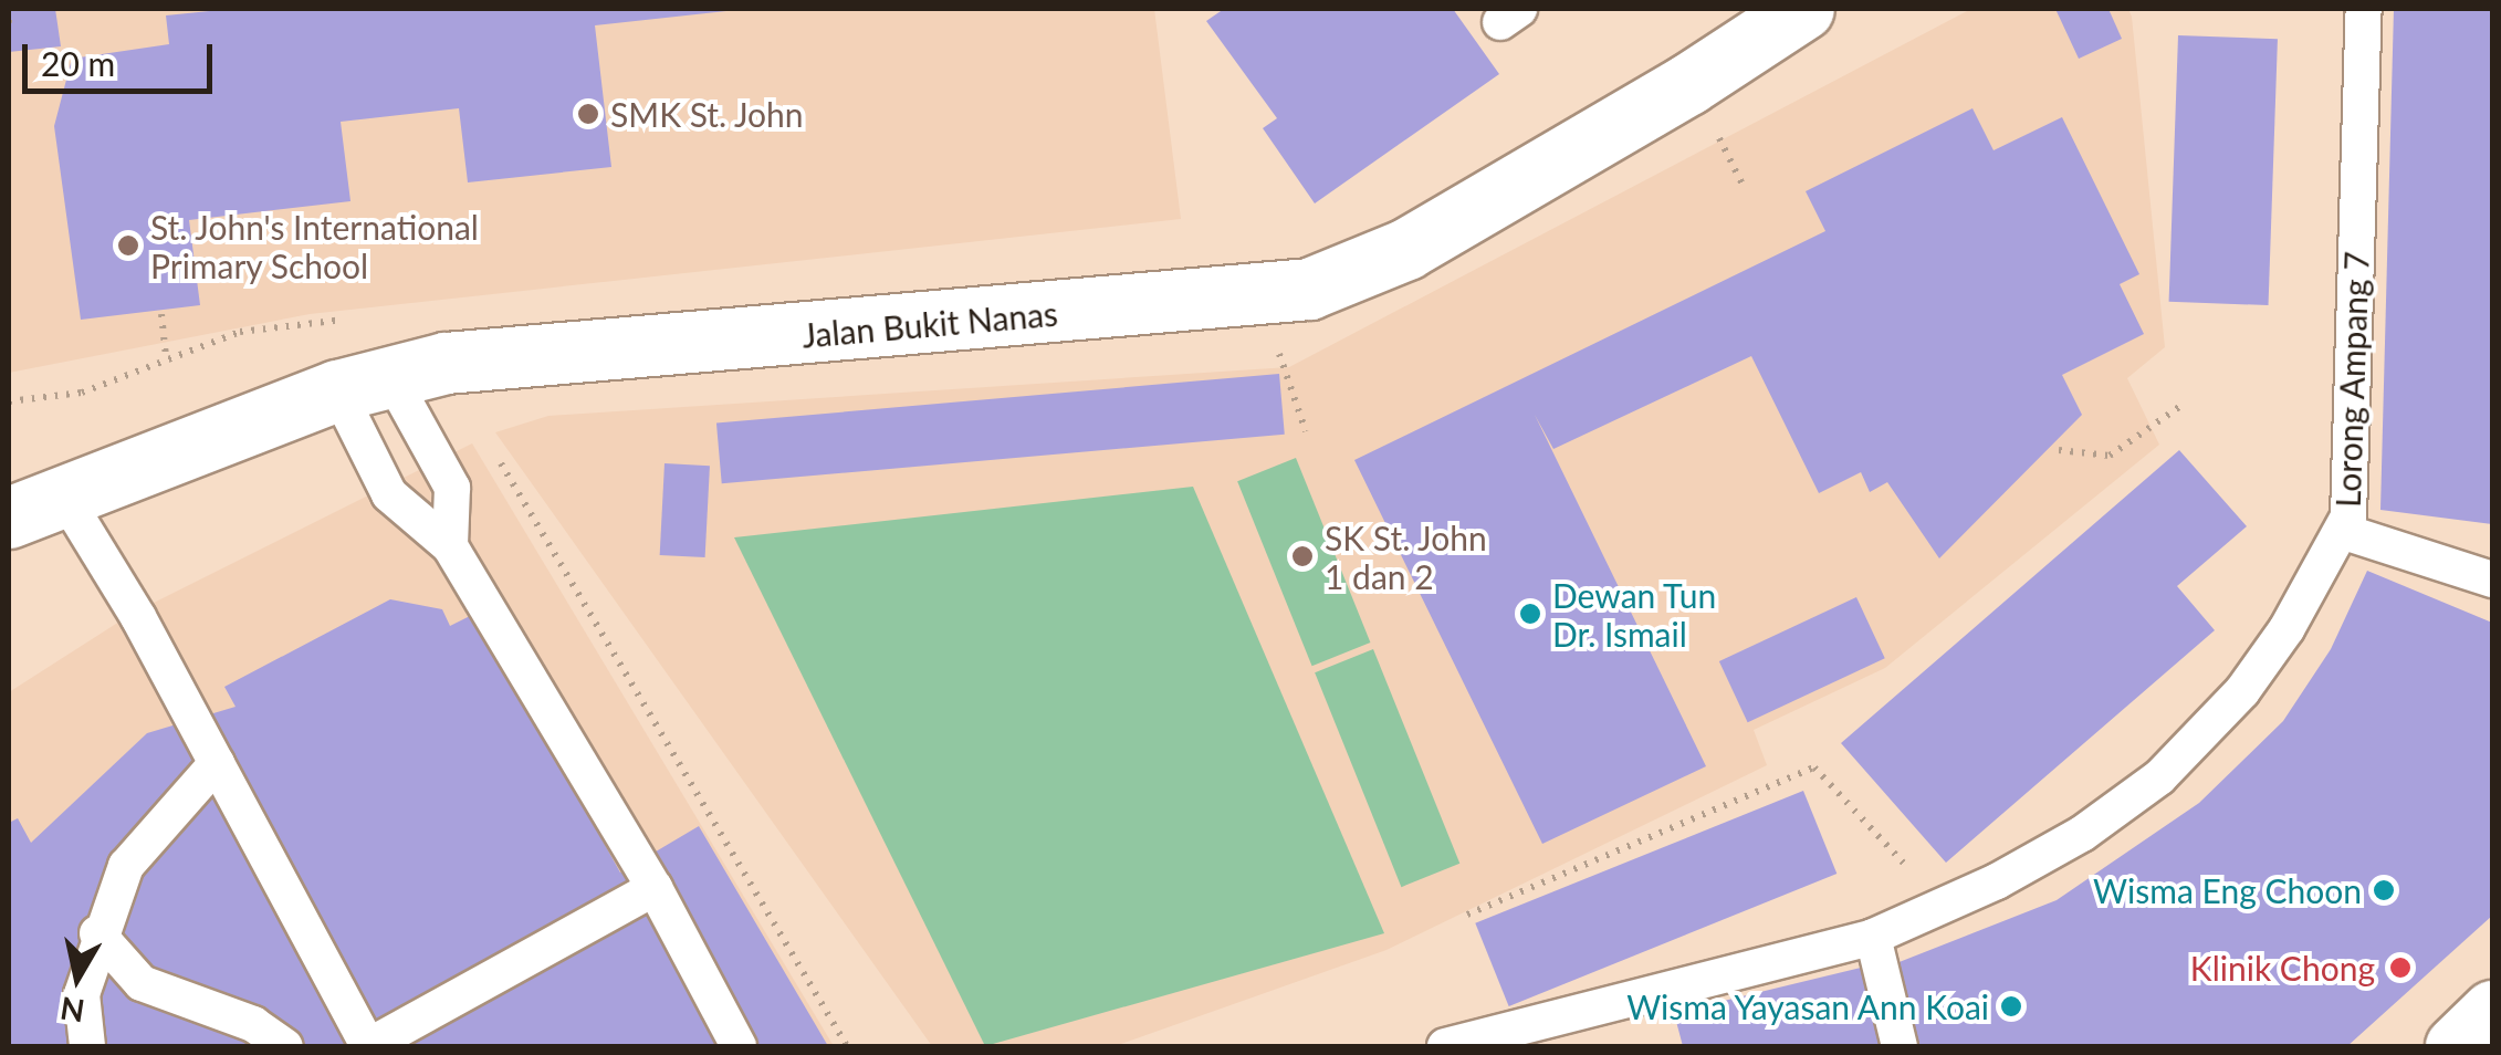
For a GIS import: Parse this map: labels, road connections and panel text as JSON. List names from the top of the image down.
{
  "streets": {
    "street": ["Jalan Bukit Nanas"],
    "lane": ["Lorong Ampang 7"]
  },
  "places": [
    "SMK St. John",
    "St. John's International Primary School",
    "SK St. John 1 dan 2",
    "Dewan Tun Dr. Ismail",
    "Wisma Eng Choon",
    "Klinik Chong",
    "Wisma Yayasan Ann Koai"
  ],
  "scale_bar": "20 m",
  "north": "bottom"
}
